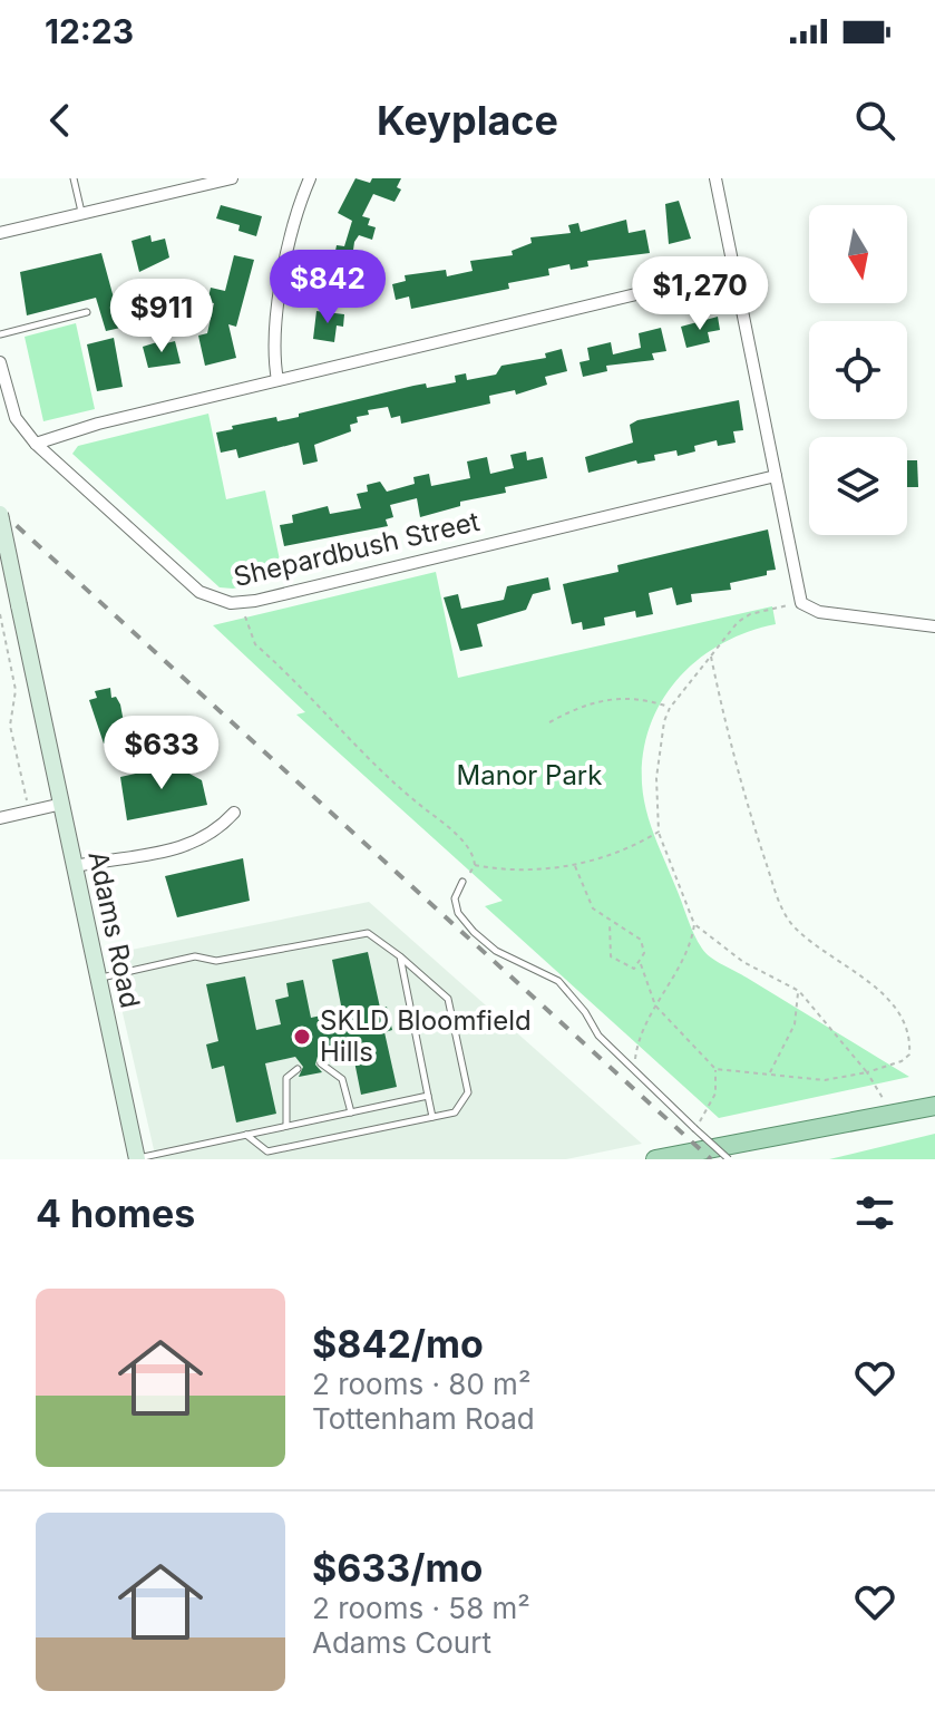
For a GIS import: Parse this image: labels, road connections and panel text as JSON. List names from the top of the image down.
{
  "streets": {
    "main road": ["Adams Road"],
    "street": ["Shepardbush Street"]
  },
  "parks": ["Manor Park"],
  "places": ["SKLD Bloomfield Hills"],
  "north": "bottom",
  "page": {
    "status": "12:23",
    "header": "Keyplace",
    "price": [
      "$842",
      "$1,270",
      "$911",
      "$633"
    ],
    "heading": "4 homes",
    "list": [
      {
        "name": "$842/mo",
        "note": "2 rooms · 80 m² · Tottenham Road"
      },
      {
        "name": "$633/mo",
        "note": "2 rooms · 58 m² · Adams Court"
      }
    ]
  }
}
